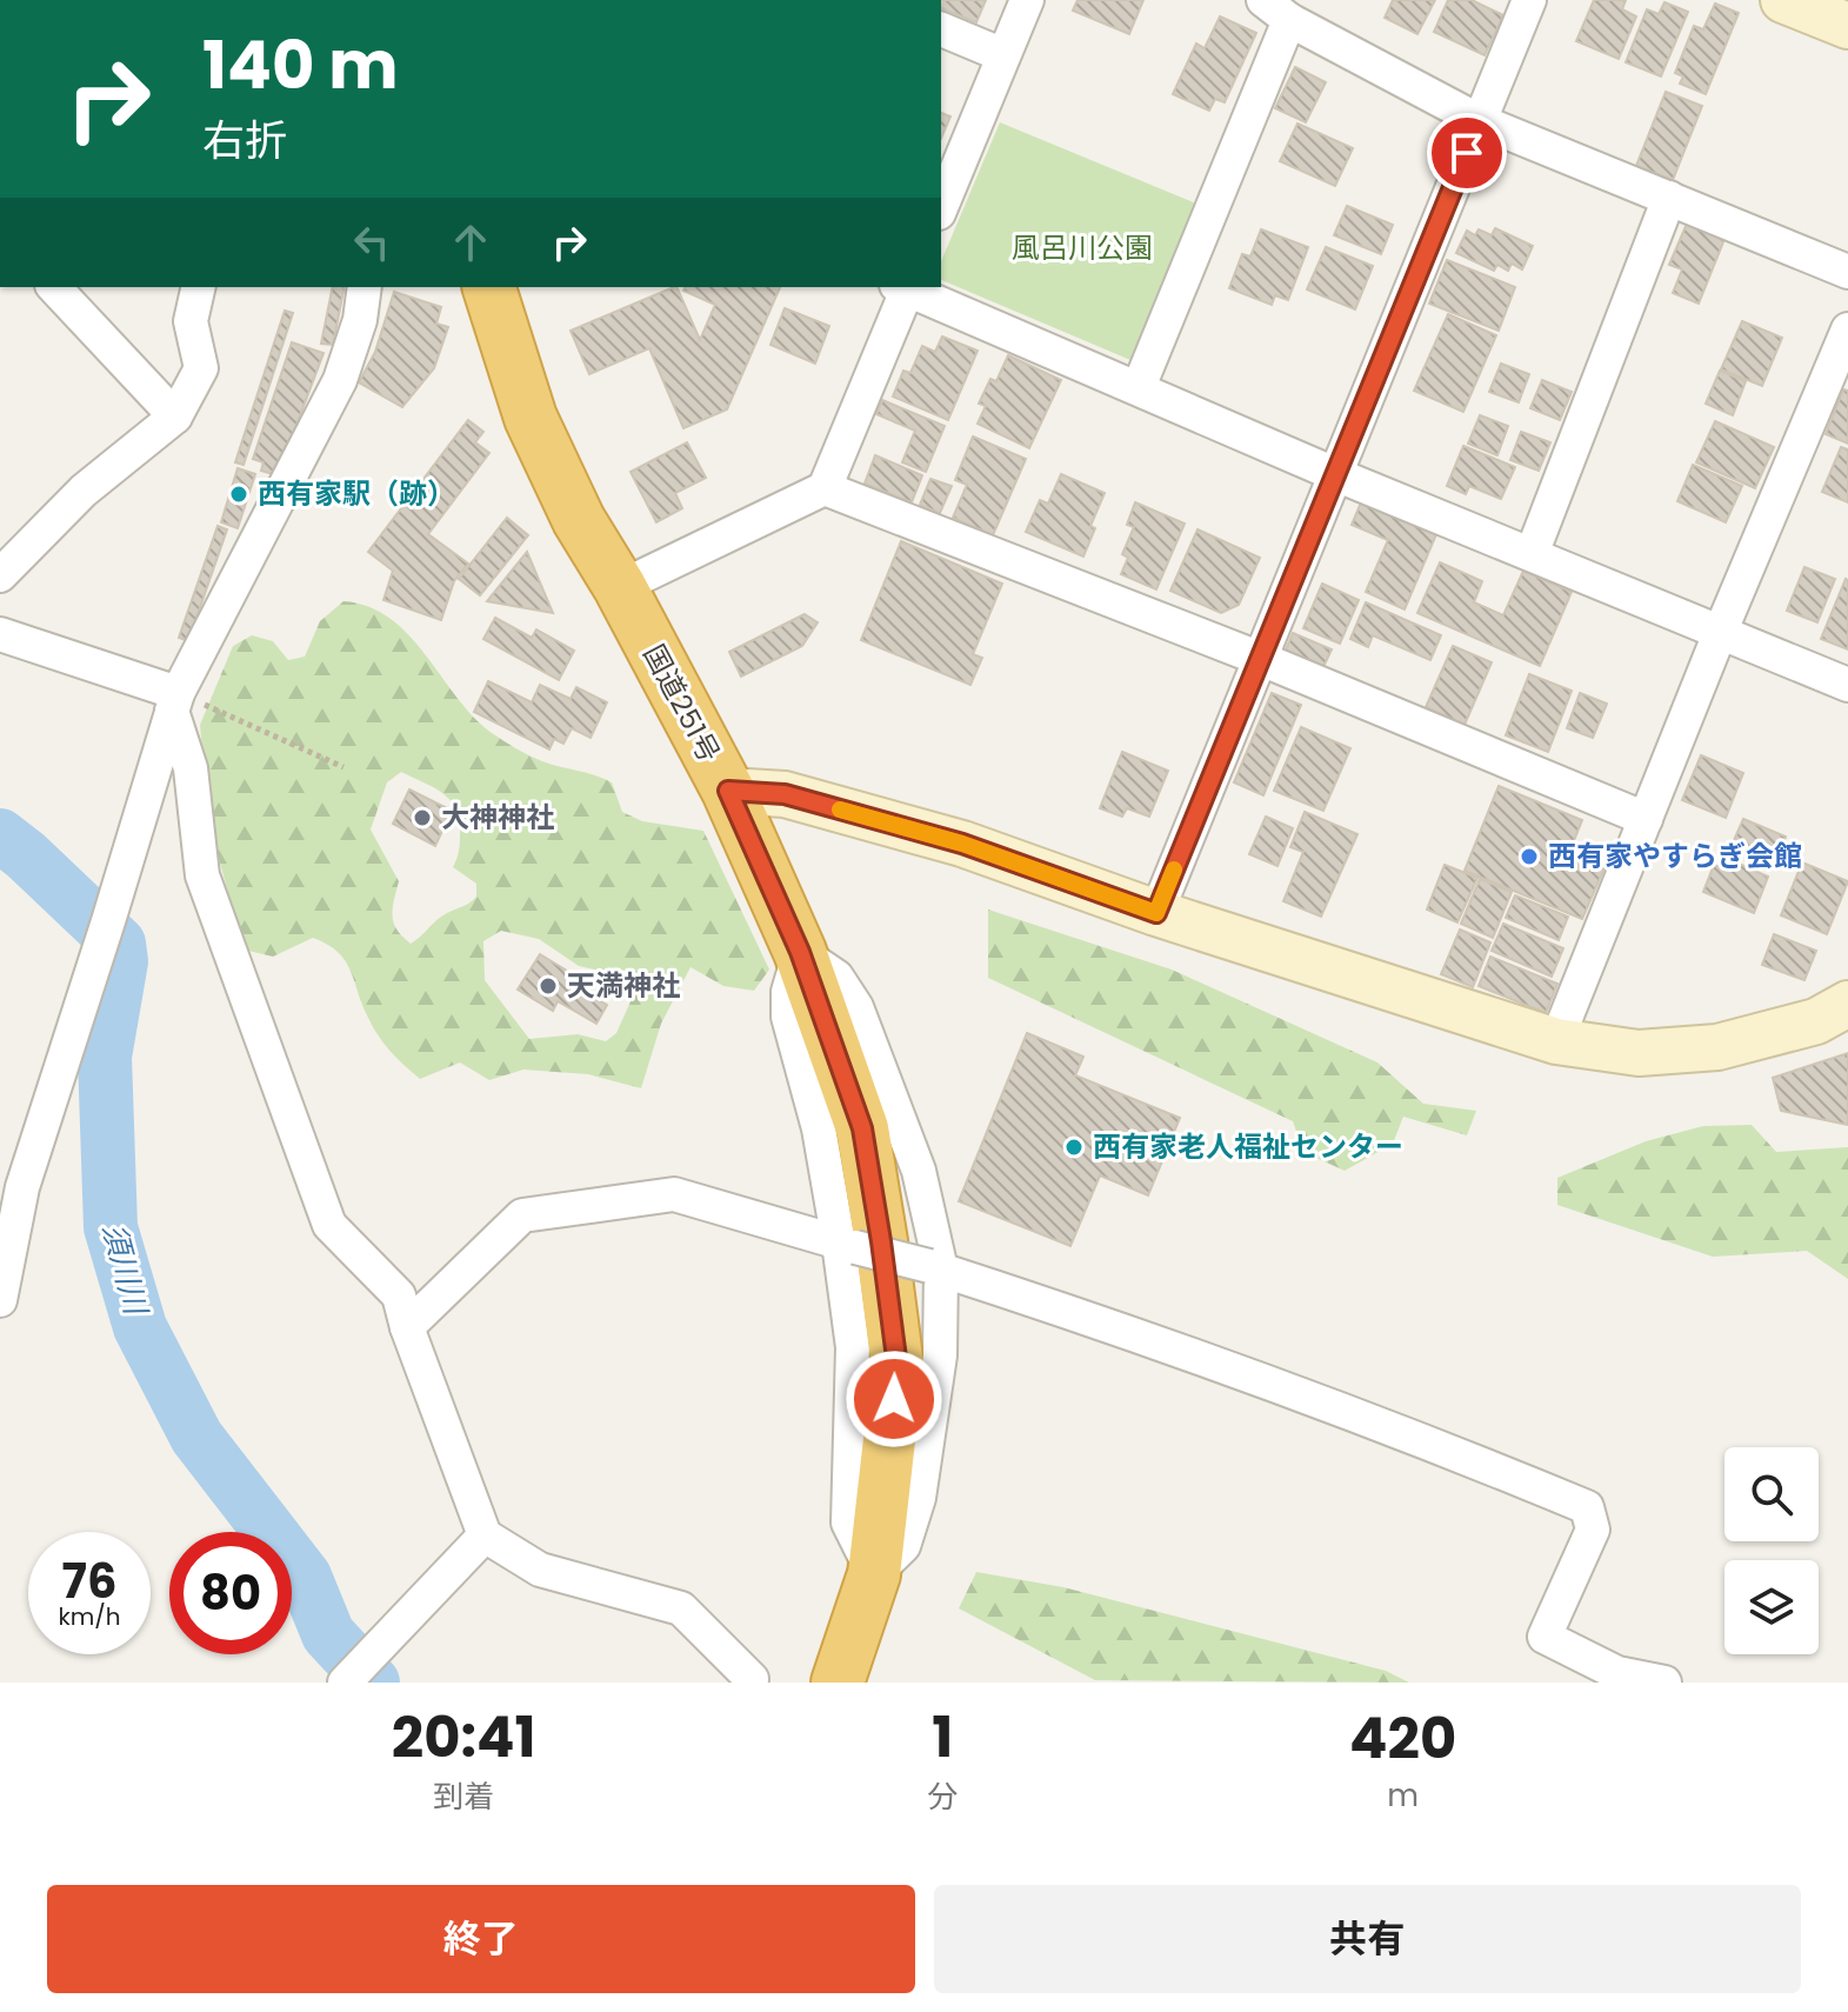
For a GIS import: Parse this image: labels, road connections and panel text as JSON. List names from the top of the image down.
{
  "streets": {
    "highway": ["国道251号"]
  },
  "water": ["須川川"],
  "parks": ["風呂川公園"],
  "places": [
    "西有家駅（跡）",
    "大神神社",
    "西有家やすらぎ会館",
    "天満神社",
    "西有家老人福祉センター"
  ],
  "page": {
    "turn": ["140 m", "右折"],
    "speed": "76 km/h",
    "limit": "80",
    "eta": [
      "20:41",
      "到着",
      "1",
      "分",
      "420",
      "m"
    ],
    "buttons": ["終了", "共有"]
  }
}
